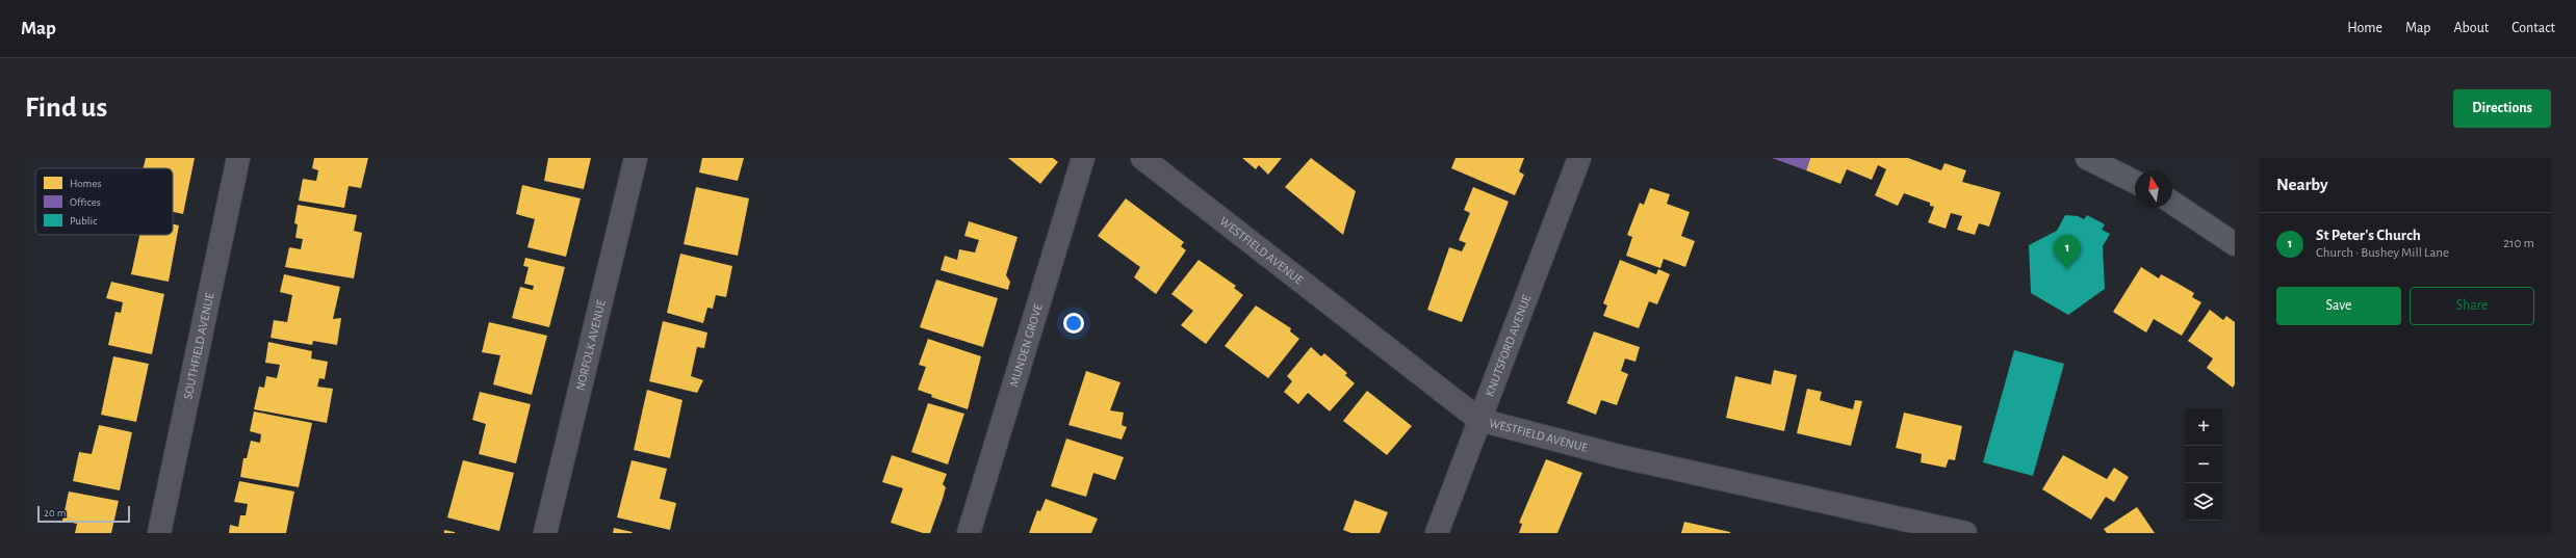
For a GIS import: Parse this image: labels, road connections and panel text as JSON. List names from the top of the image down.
{
  "streets": {
    "street": [
      "WESTFIELD AVENUE",
      "SOUTHFIELD AVENUE",
      "NORFOLK AVENUE",
      "MUNDEN GROVE",
      "KNUTSFORD AVENUE"
    ]
  },
  "crossings": [
    ["WESTFIELD AVENUE", "KNUTSFORD AVENUE"]
  ],
  "legend": ["Homes", "Offices", "Public"],
  "scale_bar": "20 m",
  "north": "top",
  "page": {
    "header": "Map",
    "nav": [
      "Home",
      "Map",
      "About",
      "Contact"
    ],
    "buttons": [
      "Directions",
      ["Save", "Share"]
    ],
    "title": "Find us",
    "heading": "Nearby",
    "list": [
      {
        "mark": "1",
        "name": "St Peter's Church",
        "note": "Church · Bushey Mill Lane",
        "value": "210 m"
      }
    ],
    "pins": "1",
    "map_buttons": ["+", "−"],
    "scale": "20 m"
  }
}
